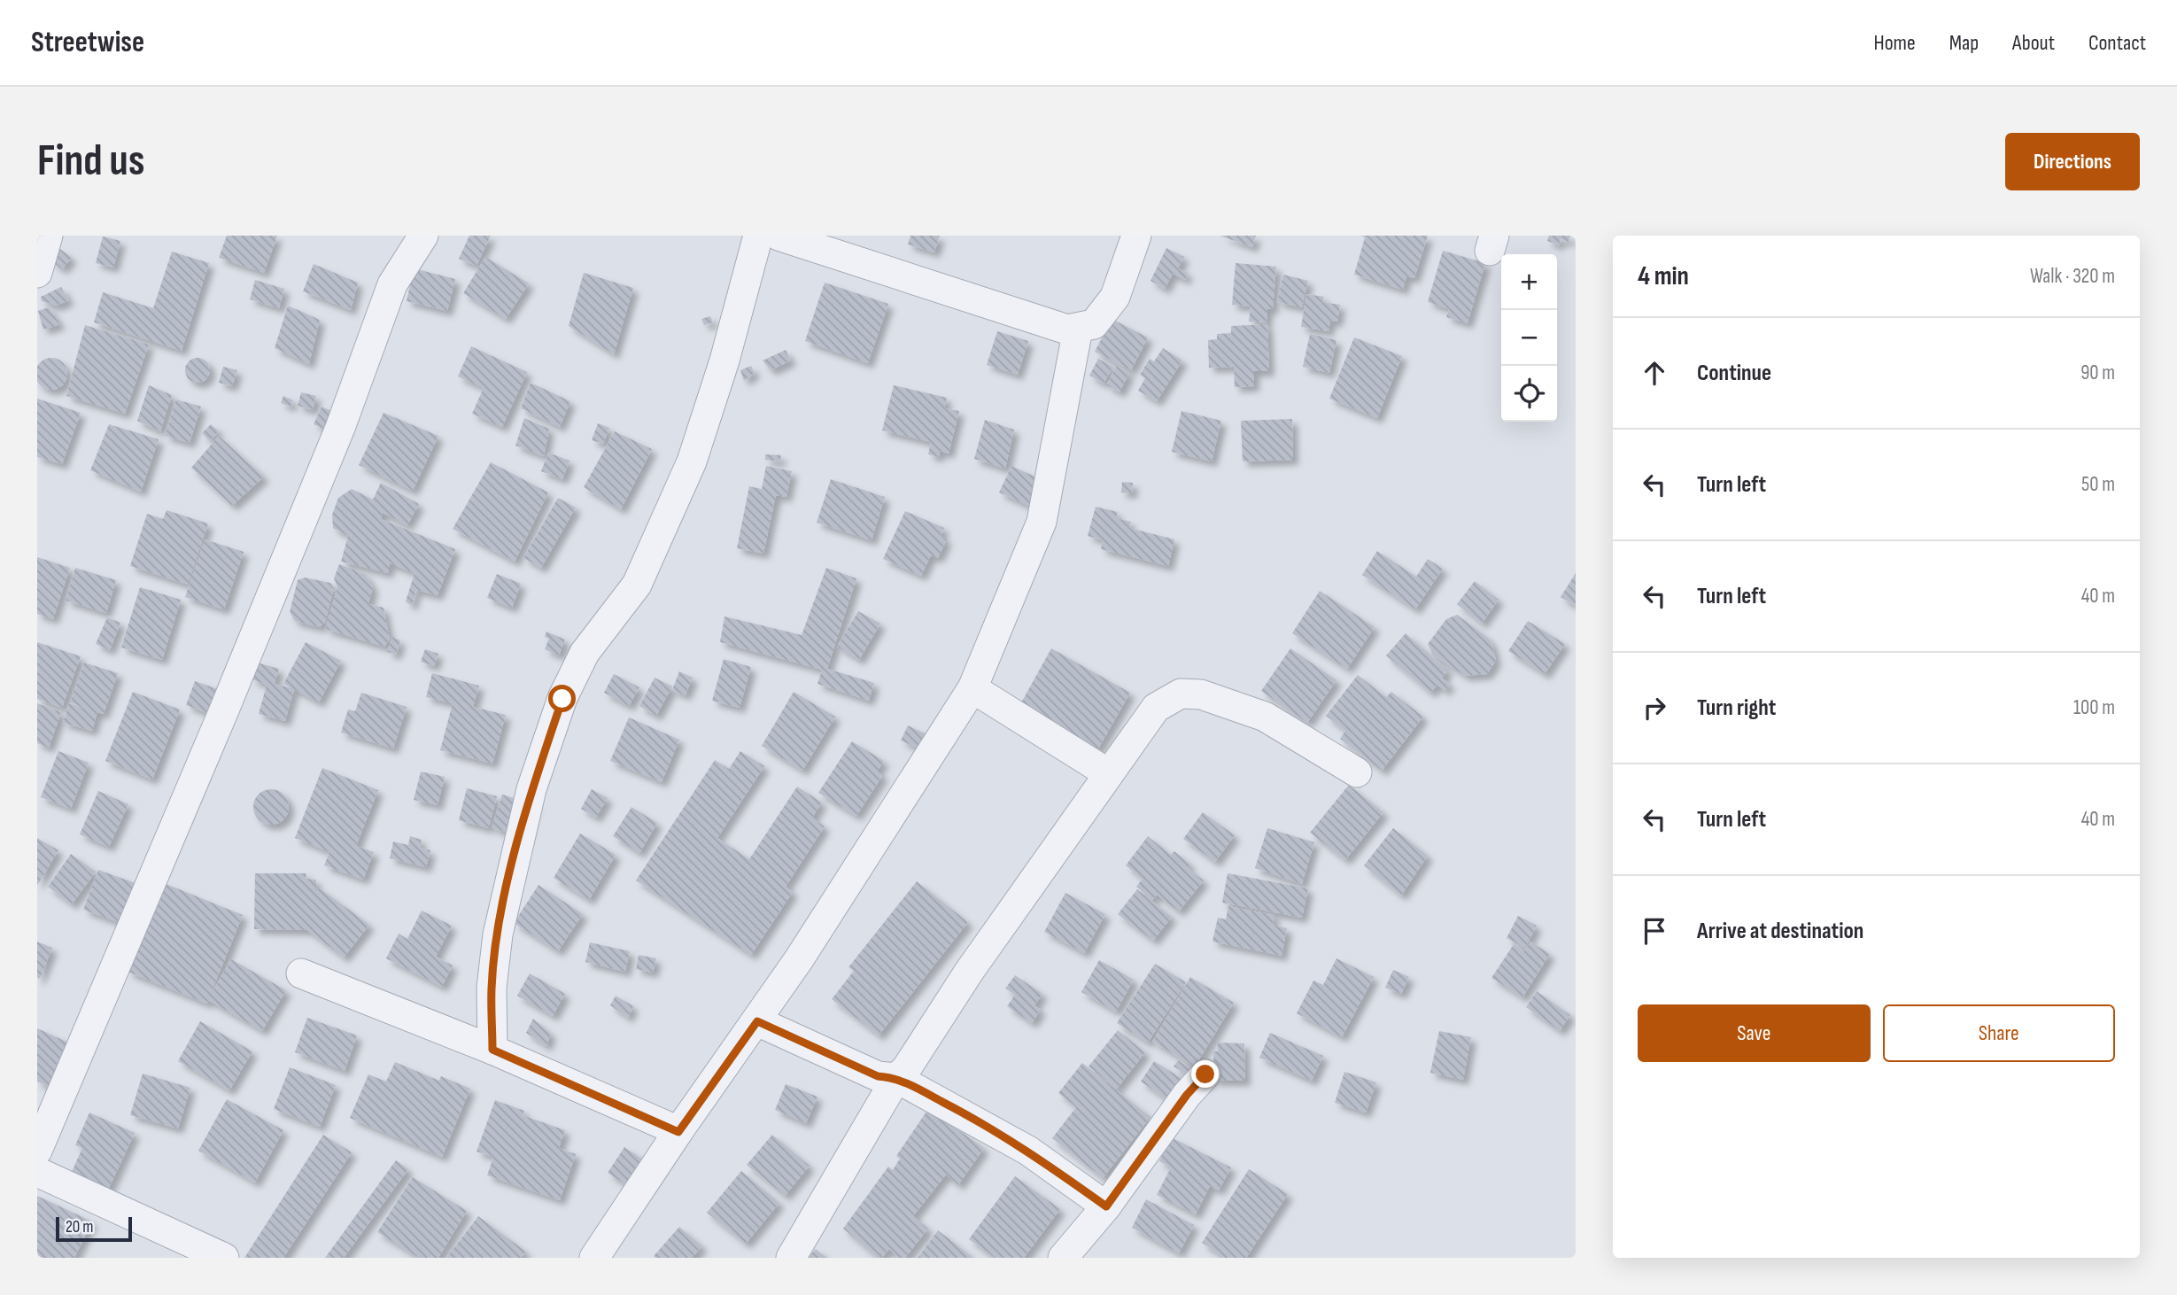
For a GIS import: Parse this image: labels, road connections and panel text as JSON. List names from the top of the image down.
{
  "scale_bar": "20 m",
  "page": {
    "header": "Streetwise",
    "nav": [
      "Home",
      "Map",
      "About",
      "Contact"
    ],
    "buttons": [
      "Directions",
      ["Save", "Share"]
    ],
    "title": "Find us",
    "heading": ["4 min", "Walk · 320 m"],
    "map_buttons": ["+", "−"],
    "list": [
      ["Continue", "90 m"],
      ["Turn left", "50 m"],
      ["Turn left", "40 m"],
      ["Turn right", "100 m"],
      ["Turn left", "40 m"],
      "Arrive at destination"
    ],
    "scale": "20 m"
  }
}
